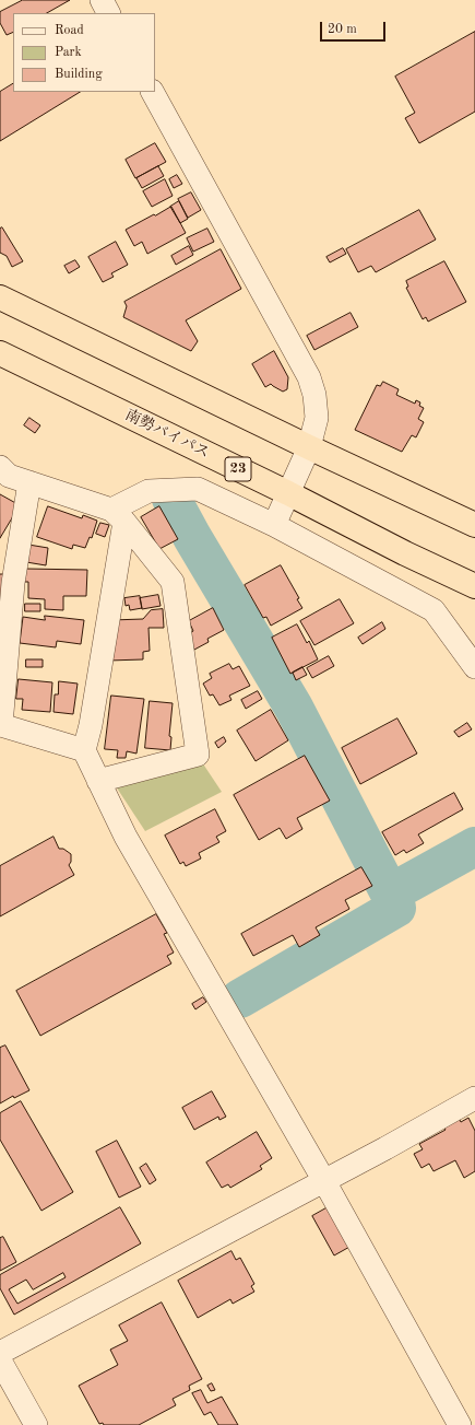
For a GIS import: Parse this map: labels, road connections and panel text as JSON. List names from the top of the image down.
{
  "streets": {
    "highway": ["南勢バイパス", "23"]
  },
  "legend": ["Road", "Park", "Building"],
  "scale_bar": "20 m"
}
